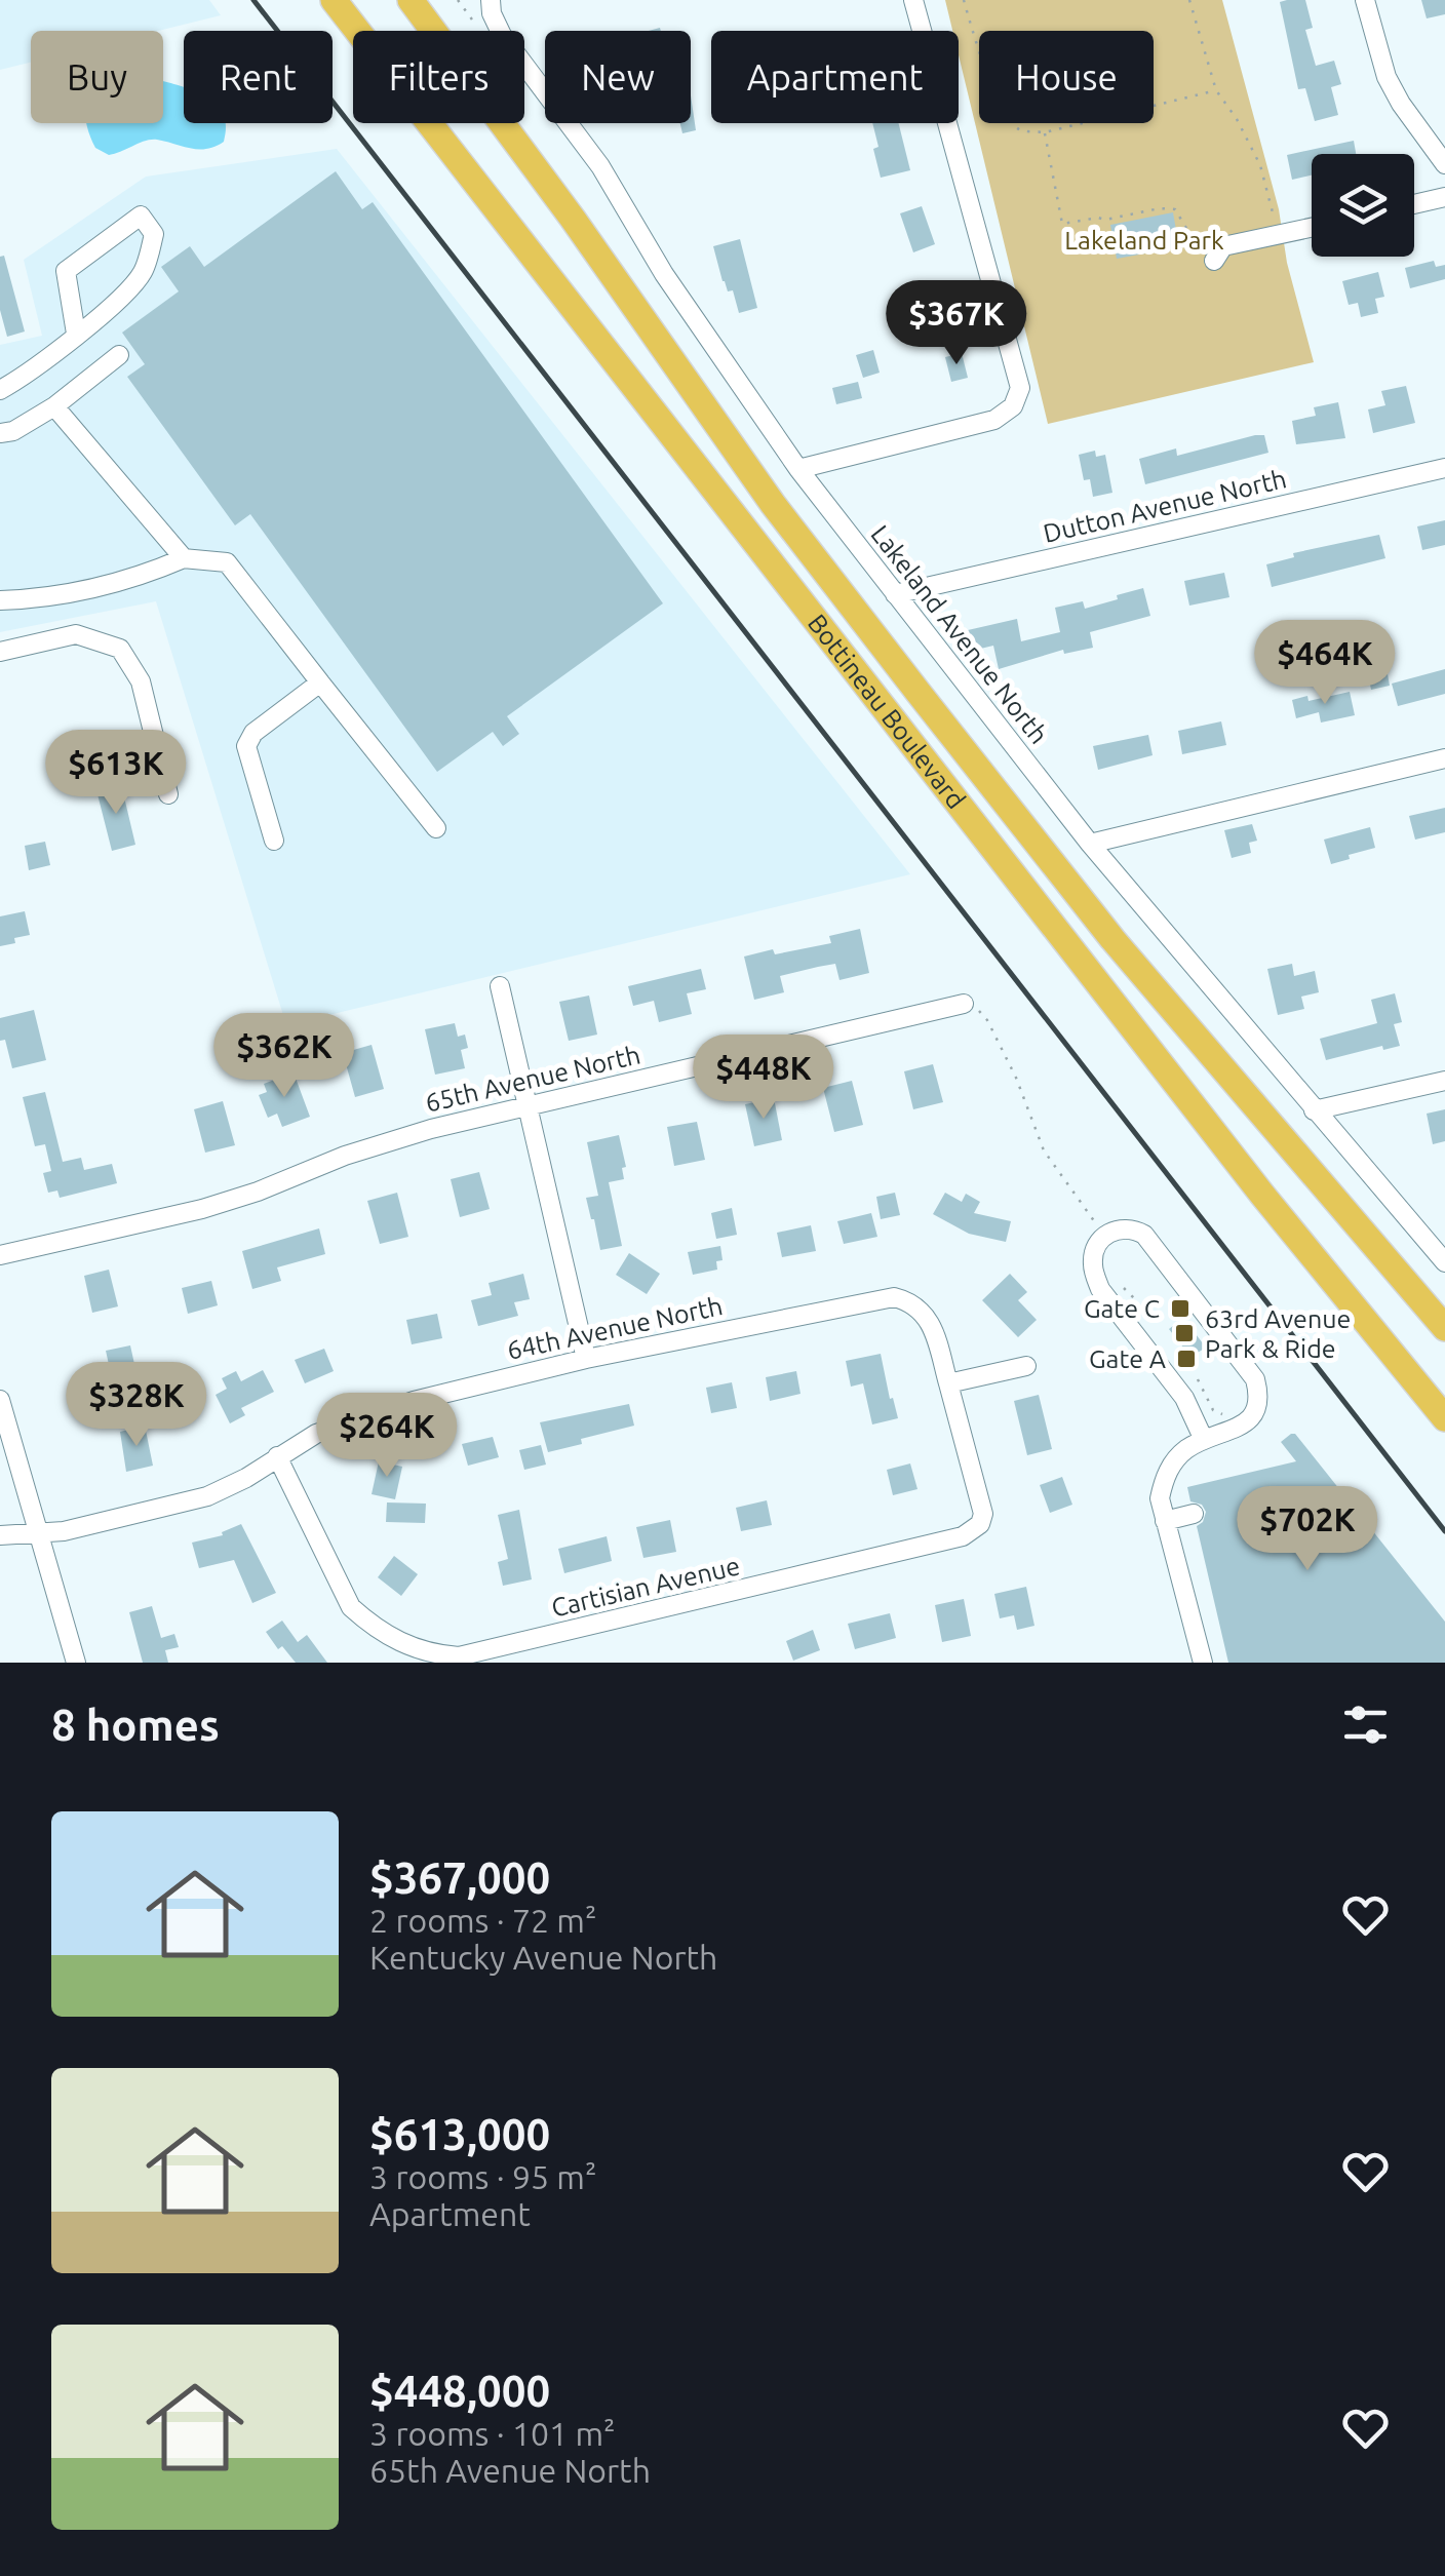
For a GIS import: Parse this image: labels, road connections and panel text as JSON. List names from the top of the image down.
{
  "streets": {
    "highway": ["Bottineau Boulevard"],
    "street": [
      "Dutton Avenue North",
      "Lakeland Avenue North",
      "65th Avenue North",
      "64th Avenue North",
      "Cartisian Avenue"
    ]
  },
  "crossings": [
    ["Dutton Avenue North", "Lakeland Avenue North"],
    ["64th Avenue North", "Cartisian Avenue"]
  ],
  "parks": ["Lakeland Park"],
  "places": {
    "transit": ["Gate C", "63rd Avenue Park & Ride", "Gate A"]
  },
  "page": {
    "chip": [
      "Buy",
      "Rent",
      "Filters",
      "New",
      "Apartment",
      "House"
    ],
    "price": [
      "$367K",
      "$464K",
      "$613K",
      "$362K",
      "$448K",
      "$328K",
      "$264K",
      "$702K"
    ],
    "heading": "8 homes",
    "list": [
      {
        "name": "$367,000",
        "note": "2 rooms · 72 m² · Kentucky Avenue North"
      },
      {
        "name": "$613,000",
        "note": "3 rooms · 95 m² · Apartment"
      },
      {
        "name": "$448,000",
        "note": "3 rooms · 101 m² · 65th Avenue North"
      }
    ]
  }
}
